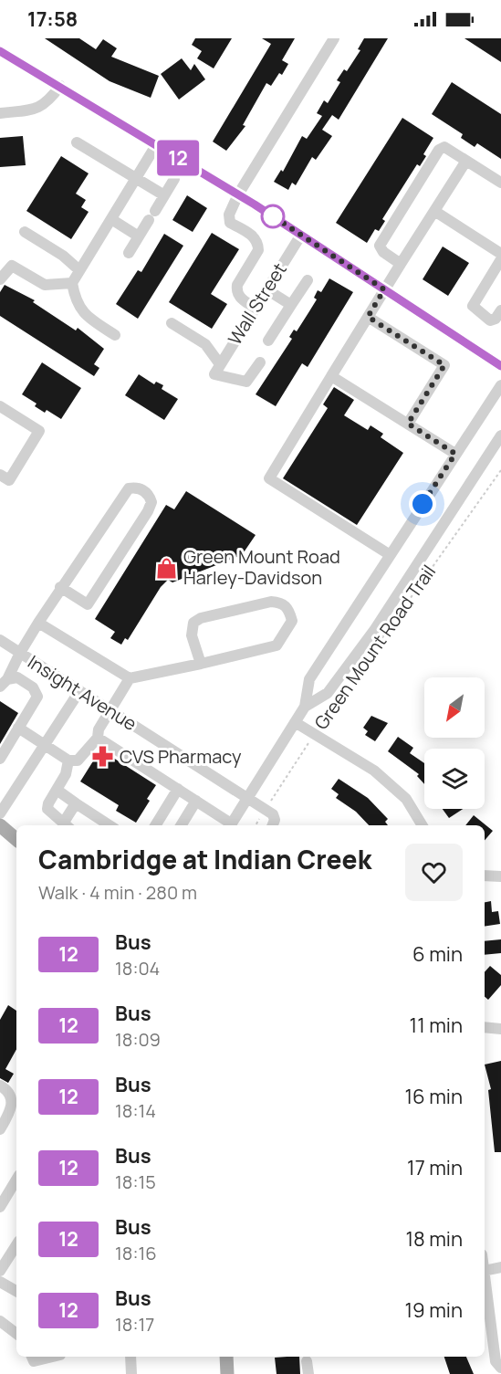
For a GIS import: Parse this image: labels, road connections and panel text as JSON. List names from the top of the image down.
{
  "streets": {
    "street": ["Wall Street", "Insight Avenue"],
    "path": ["Green Mount Road Trail"]
  },
  "crossings": [
    ["Green Mount Road Trail", "Insight Avenue"]
  ],
  "places": {
    "shop": ["Green Mount Road Harley-Davidson"],
    "pharmacy": ["CVS Pharmacy"]
  },
  "lines": ["bus line 12"],
  "north": "bottom left",
  "page": {
    "status": "17:58",
    "on_map": "12",
    "heading": ["Cambridge at Indian Creek", "Walk · 4 min · 280 m"],
    "list": [
      {
        "mark": "12",
        "name": "Bus",
        "note": "18:04",
        "value": "6 min"
      },
      {
        "mark": "12",
        "name": "Bus",
        "note": "18:09",
        "value": "11 min"
      },
      {
        "mark": "12",
        "name": "Bus",
        "note": "18:14",
        "value": "16 min"
      },
      {
        "mark": "12",
        "name": "Bus",
        "note": "18:15",
        "value": "17 min"
      },
      {
        "mark": "12",
        "name": "Bus",
        "note": "18:16",
        "value": "18 min"
      },
      {
        "mark": "12",
        "name": "Bus",
        "note": "18:17",
        "value": "19 min"
      }
    ]
  }
}
